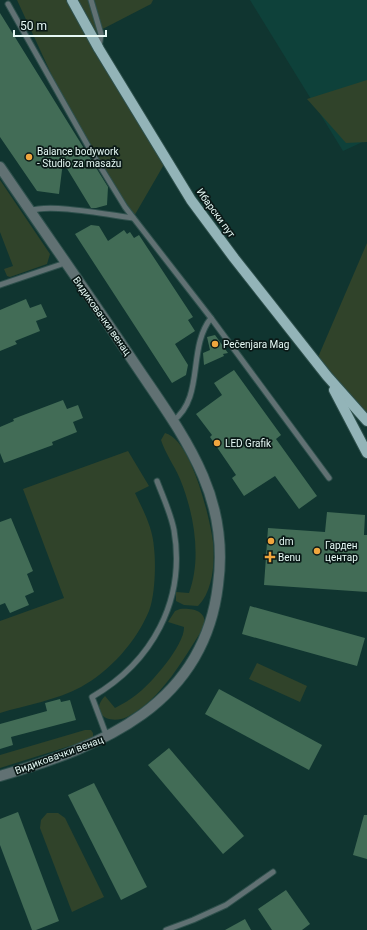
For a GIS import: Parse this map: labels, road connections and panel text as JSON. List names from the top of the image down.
{
  "streets": {
    "main road": ["Ибарски пут"],
    "street": ["Видиковачки венац"]
  },
  "places": {
    "other": [
      "Balance bodywork - Studio za masažu",
      "Pečenjara Mag",
      "LED Grafik",
      "dm",
      "Гарден центар"
    ],
    "health": ["Benu"]
  },
  "scale_bar": "50 m"
}
